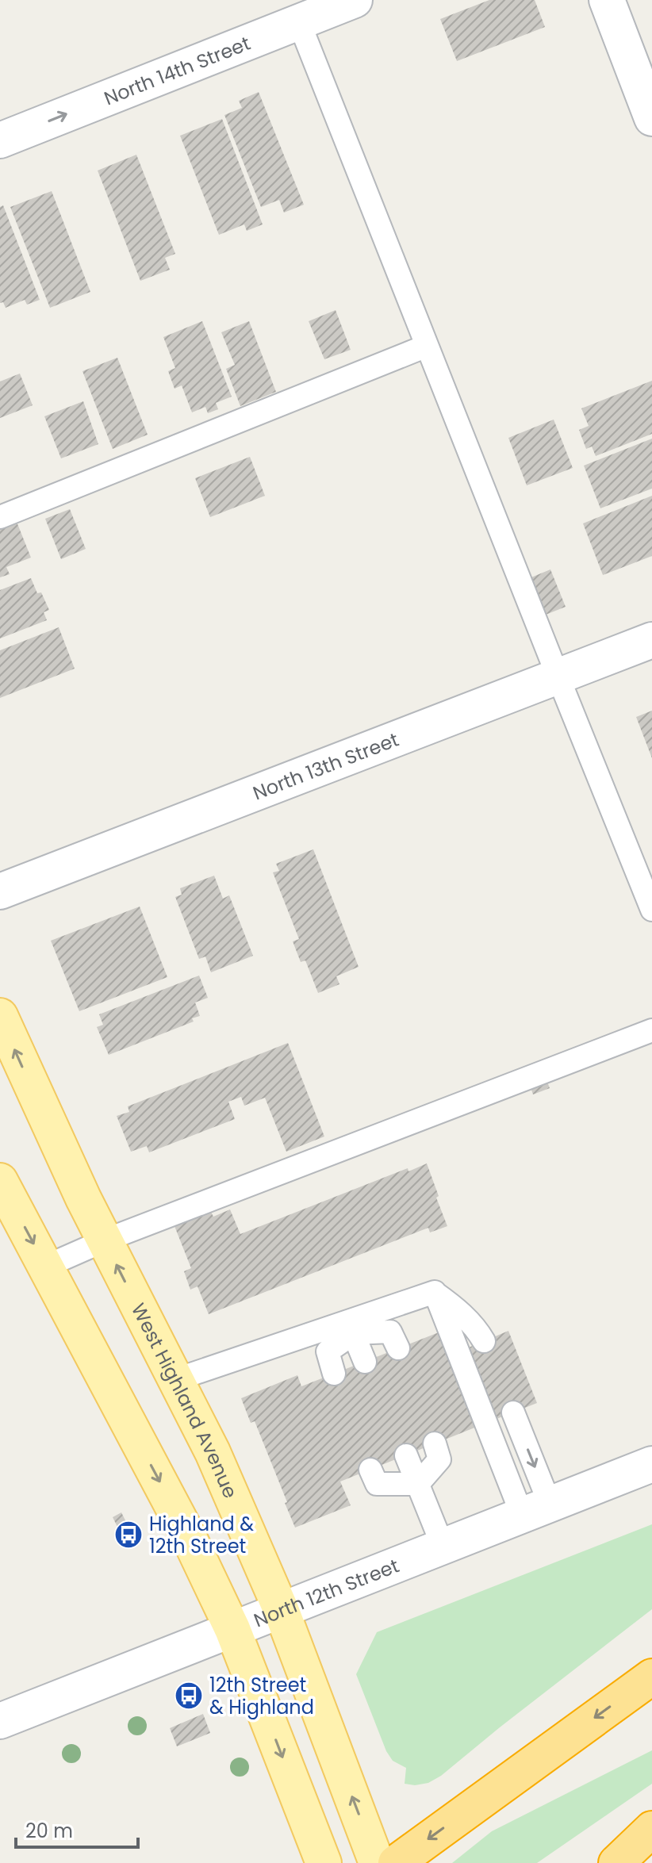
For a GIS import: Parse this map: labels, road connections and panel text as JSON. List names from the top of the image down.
{
  "streets": {
    "main road": ["West Highland Avenue"],
    "street": ["North 14th Street", "North 13th Street", "North 12th Street"]
  },
  "crossings": [
    ["West Highland Avenue", "North 12th Street"]
  ],
  "one_way": ["North 14th Street"],
  "places": {
    "bus stop": ["Highland & 12th Street", "12th Street & Highland"]
  },
  "scale_bar": "20 m"
}
